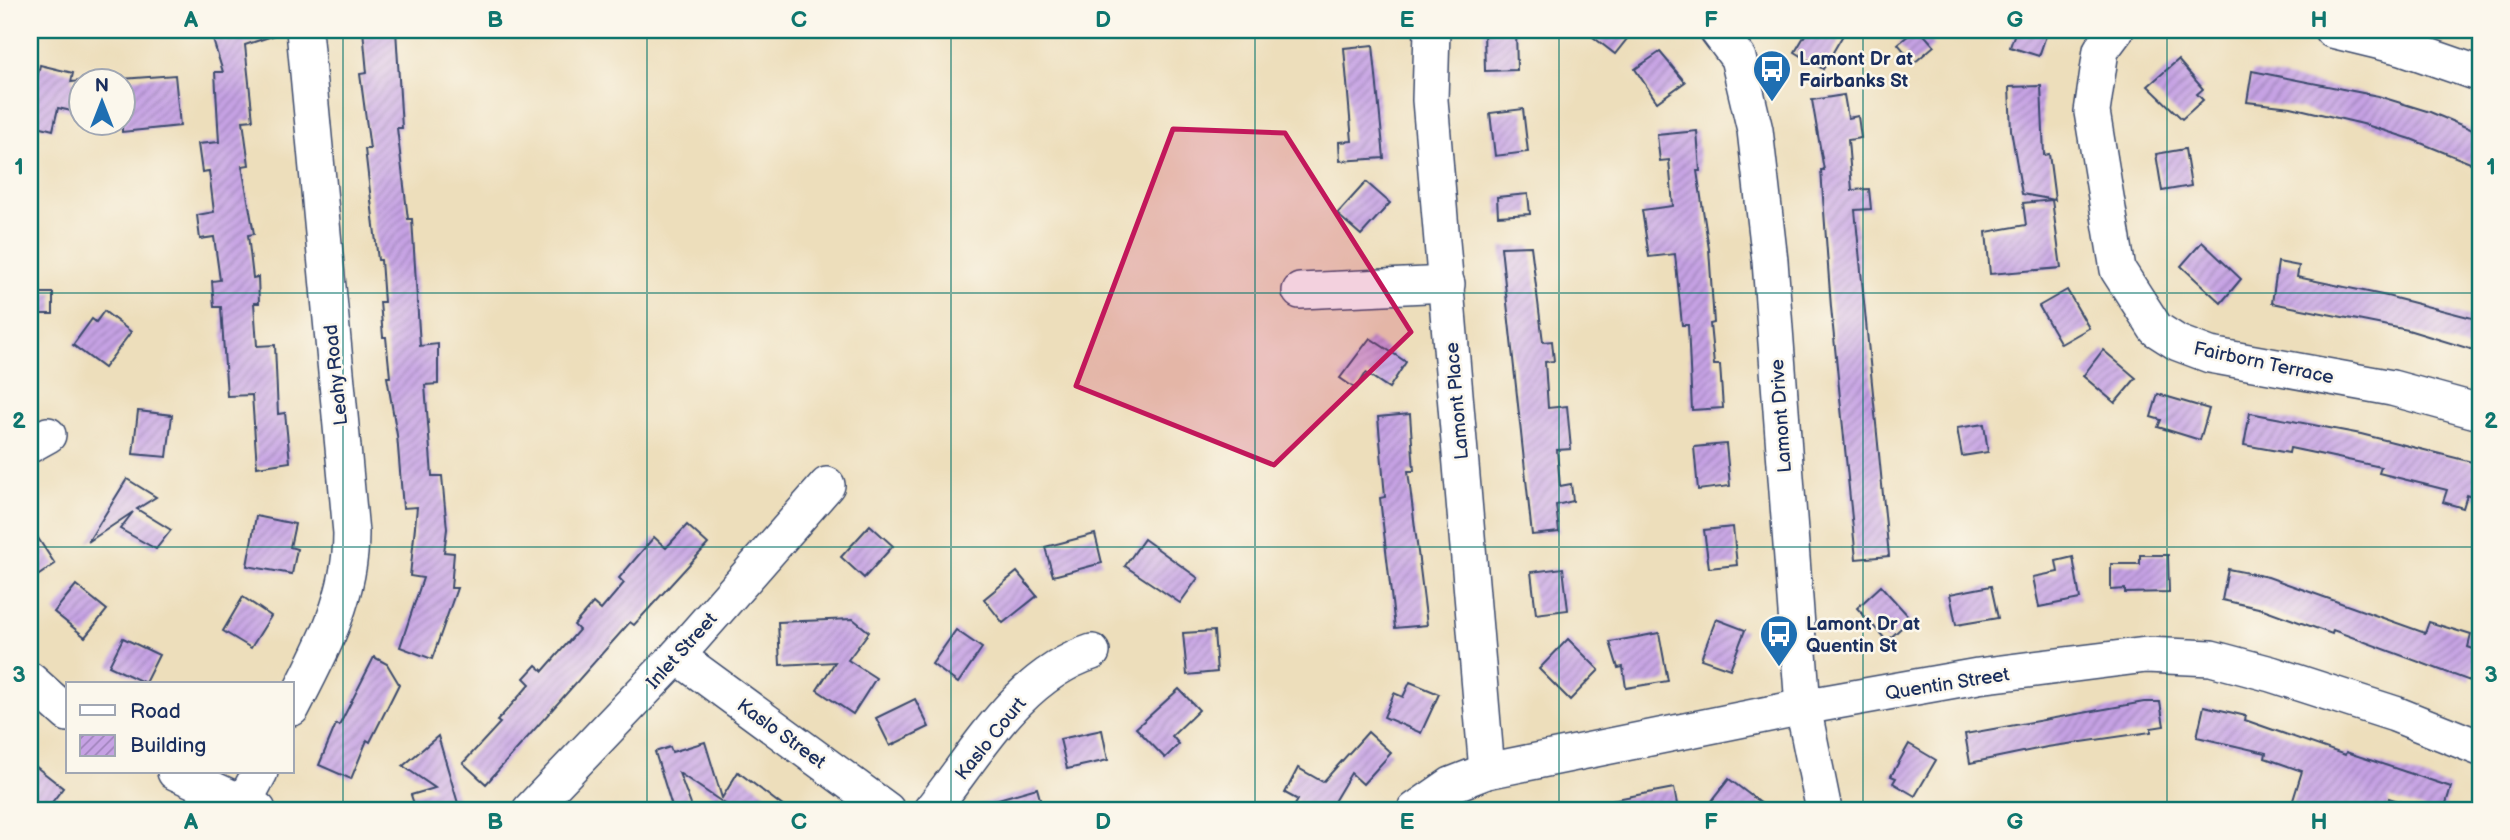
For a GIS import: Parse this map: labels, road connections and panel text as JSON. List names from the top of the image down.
{
  "streets": {
    "street": [
      "Fairborn Terrace",
      "Leahy Road",
      "Lamont Place",
      "Lamont Drive",
      "Inlet Street",
      "Quentin Street",
      "Kaslo Street",
      "Kaslo Court"
    ]
  },
  "crossings": [
    ["Lamont Place", "Quentin Street"],
    ["Lamont Drive", "Quentin Street"],
    ["Inlet Street", "Kaslo Street"]
  ],
  "places": {
    "bus stop": ["Lamont Dr at Fairbanks St", "Lamont Dr at Quentin St"]
  },
  "legend": ["Road", "Building"],
  "north": "top",
  "grid": {
    "columns": [
      "A",
      "B",
      "C",
      "D",
      "E",
      "F",
      "G",
      "H"
    ],
    "rows": ["1", "2", "3"]
  }
}
